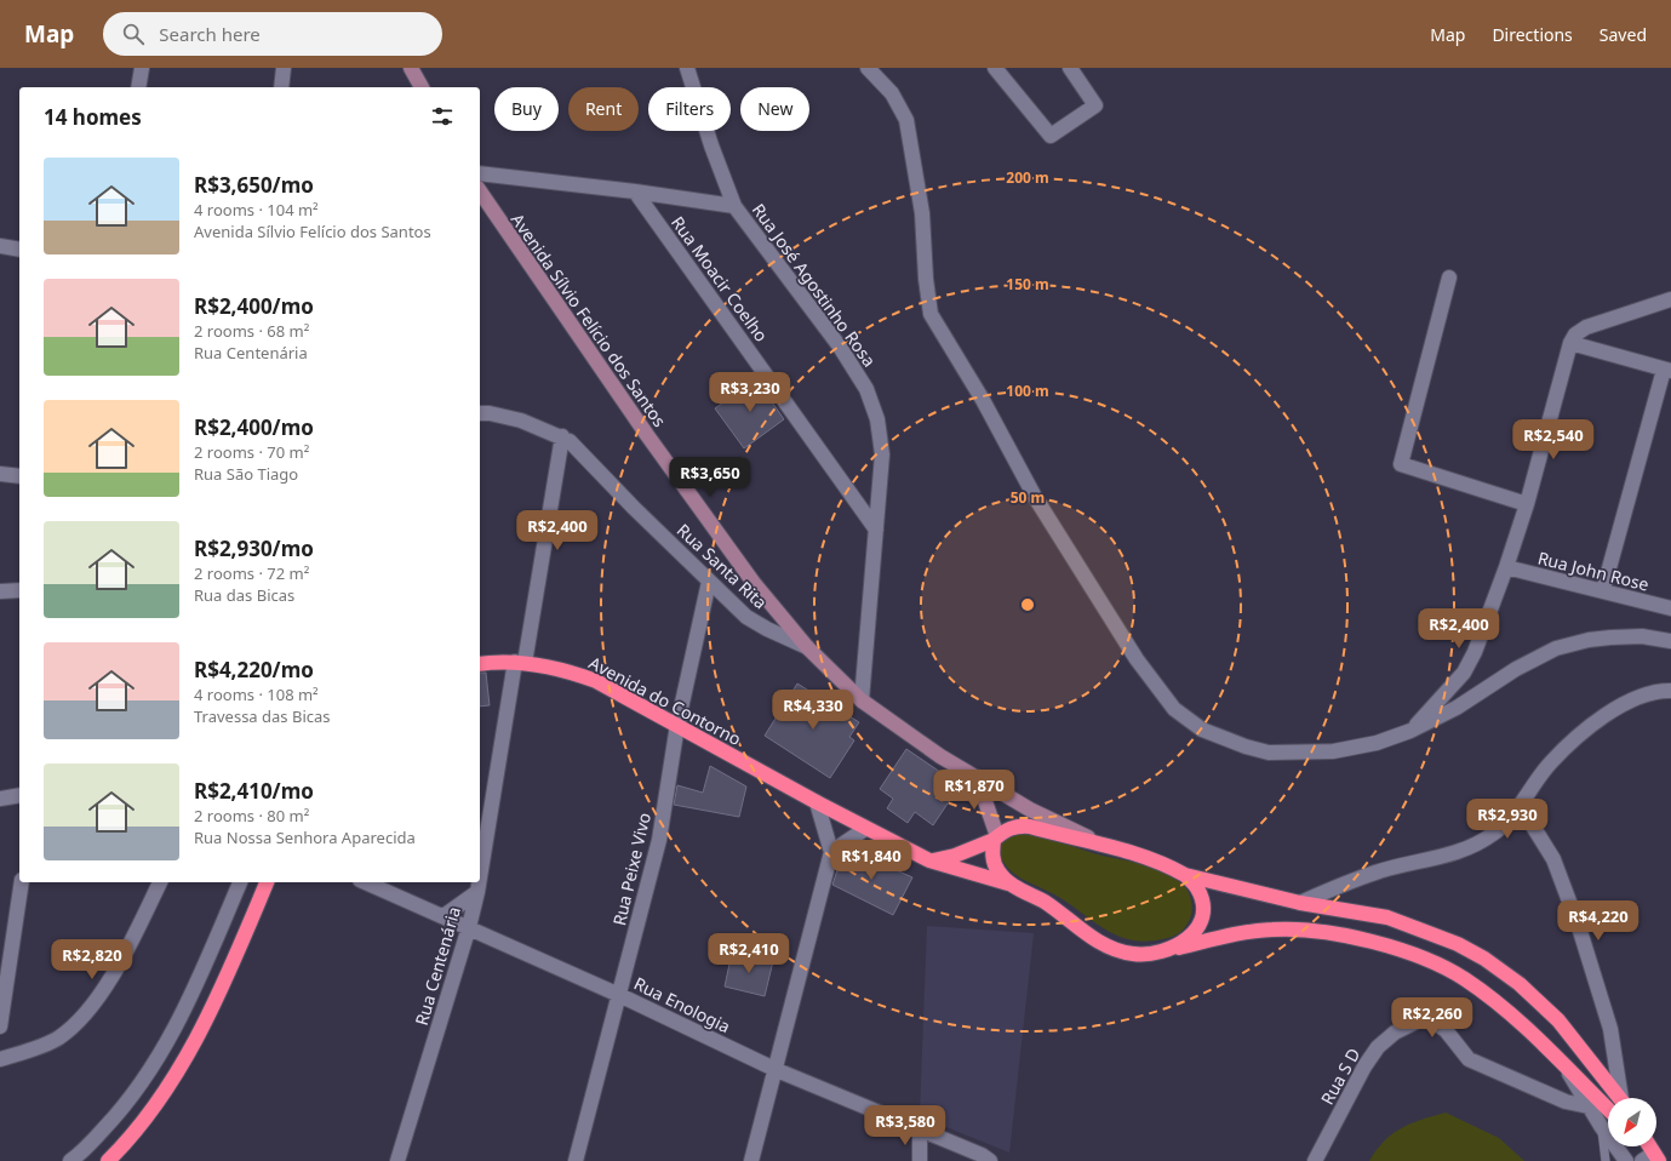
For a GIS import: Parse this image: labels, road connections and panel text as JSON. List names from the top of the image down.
{
  "streets": {
    "highway": ["Avenida do Contorno"],
    "main road": ["Avenida Sílvio Felício dos Santos"],
    "street": [
      "Rua Moacir Coelho",
      "Rua José Agostinho Rosa",
      "Rua Santa Rita",
      "Rua John Rose",
      "Rua Peixe Vivo",
      "Rua Centenária",
      "Rua Enologia",
      "Rua S D"
    ]
  },
  "crossings": [
    ["Rua Moacir Coelho", "Rua José Agostinho Rosa"],
    ["Rua José Agostinho Rosa", "Avenida Sílvio Felício dos Santos"],
    ["Avenida Sílvio Felício dos Santos", "Rua Santa Rita"],
    ["Rua Santa Rita", "Rua Peixe Vivo"],
    ["Rua Santa Rita", "Rua Centenária"],
    ["Avenida do Contorno", "Rua Peixe Vivo"],
    ["Avenida do Contorno", "Rua Centenária"],
    ["Rua Peixe Vivo", "Rua Enologia"],
    ["Rua Centenária", "Rua Enologia"]
  ],
  "north": "bottom left",
  "page": {
    "header": "Map",
    "search": "Search here",
    "nav": ["Map", "Directions", "Saved"],
    "chip": [
      "Buy",
      "Rent",
      "Filters",
      "New"
    ],
    "heading": "14 homes",
    "list": [
      {
        "name": "R$3,650/mo",
        "note": "4 rooms · 104 m² · Avenida Sílvio Felício dos Santos"
      },
      {
        "name": "R$2,400/mo",
        "note": "2 rooms · 68 m² · Rua Centenária"
      },
      {
        "name": "R$2,400/mo",
        "note": "2 rooms · 70 m² · Rua São Tiago"
      },
      {
        "name": "R$2,930/mo",
        "note": "2 rooms · 72 m² · Rua das Bicas"
      },
      {
        "name": "R$4,220/mo",
        "note": "4 rooms · 108 m² · Travessa das Bicas"
      },
      {
        "name": "R$2,410/mo",
        "note": "2 rooms · 80 m² · Rua Nossa Senhora Aparecida"
      }
    ],
    "price": [
      "R$3,230",
      "R$2,540",
      "R$3,650",
      "R$2,400",
      "R$2,400",
      "R$4,330",
      "R$1,870",
      "R$2,930",
      "R$1,840",
      "R$4,220",
      "R$2,410",
      "R$2,820",
      "R$2,260",
      "R$3,580"
    ]
  },
  "rings": [
    "200 m",
    "150 m",
    "100 m",
    "50 m"
  ]
}
